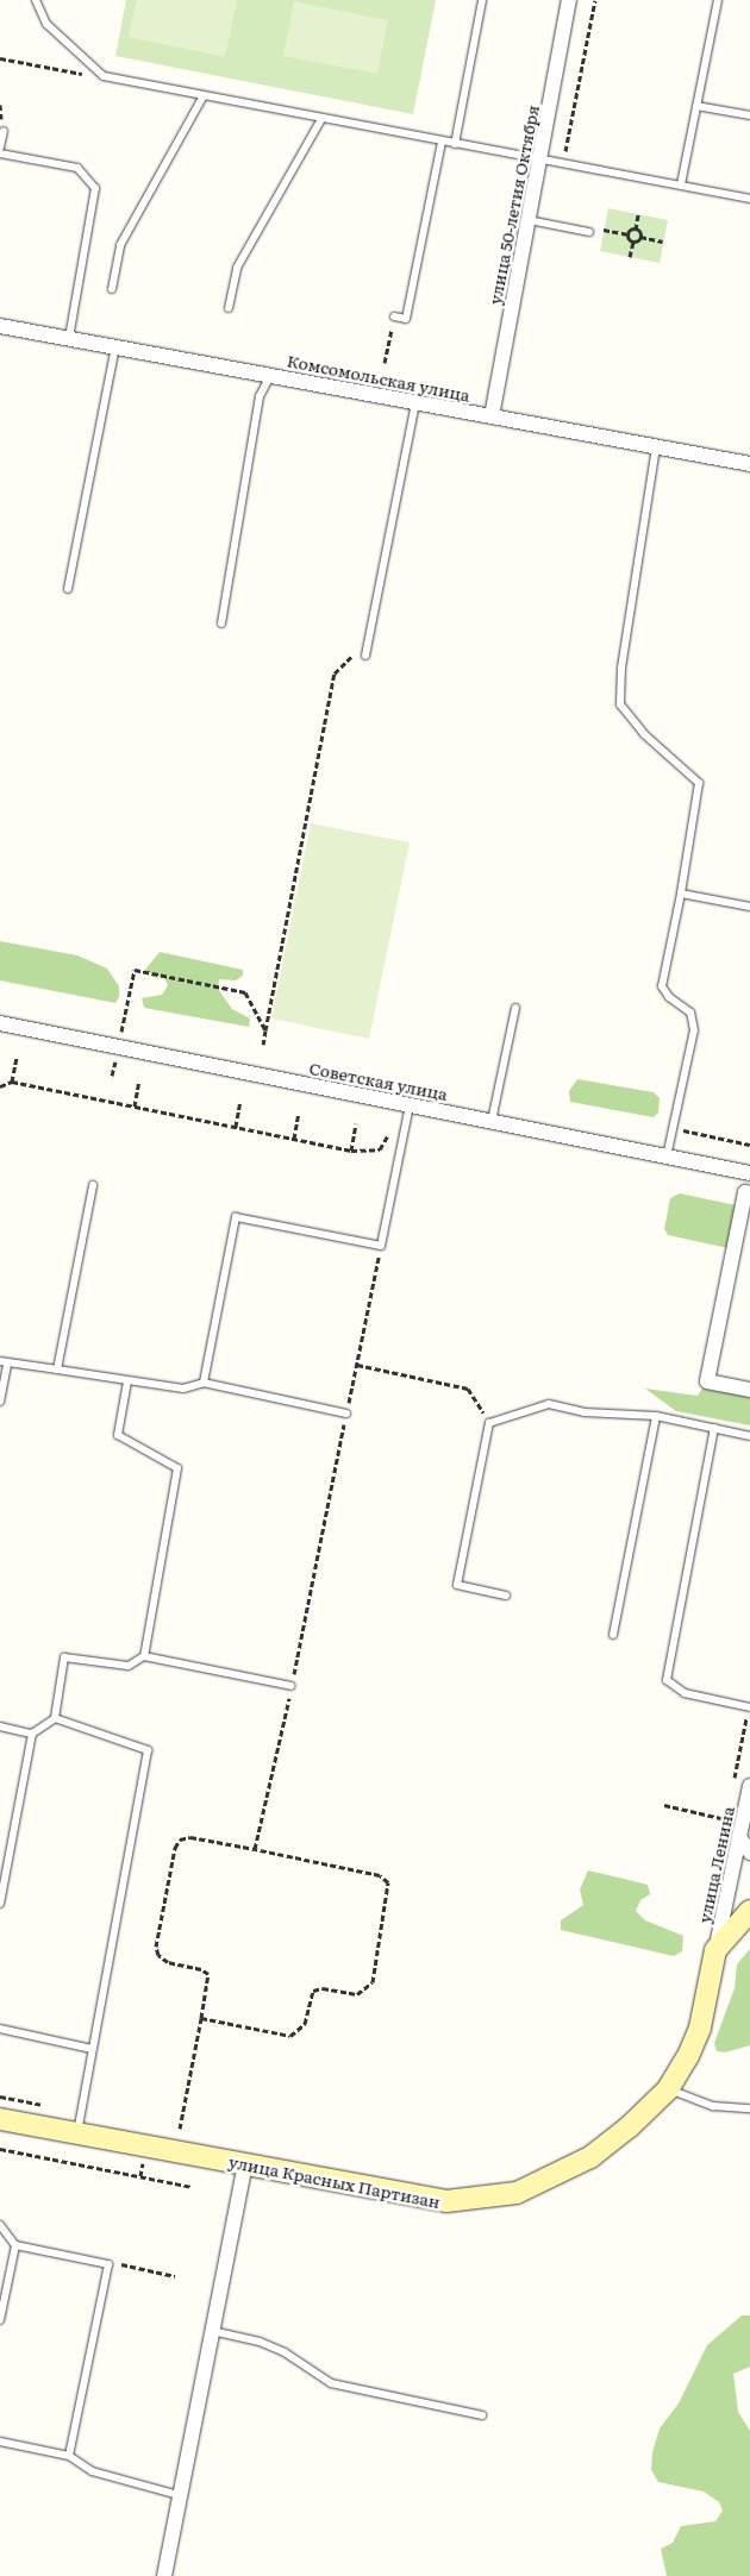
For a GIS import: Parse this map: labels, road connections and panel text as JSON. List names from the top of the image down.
{
  "streets": {
    "street": [
      "улица 50-летия Октября",
      "Комсомольская улица",
      "Советская улица",
      "улица Ленина",
      "улица Красных Партизан"
    ]
  },
  "crossings": [
    ["улица 50-летия Октября", "Комсомольская улица"],
    ["улица Ленина", "улица Красных Партизан"]
  ]
}
